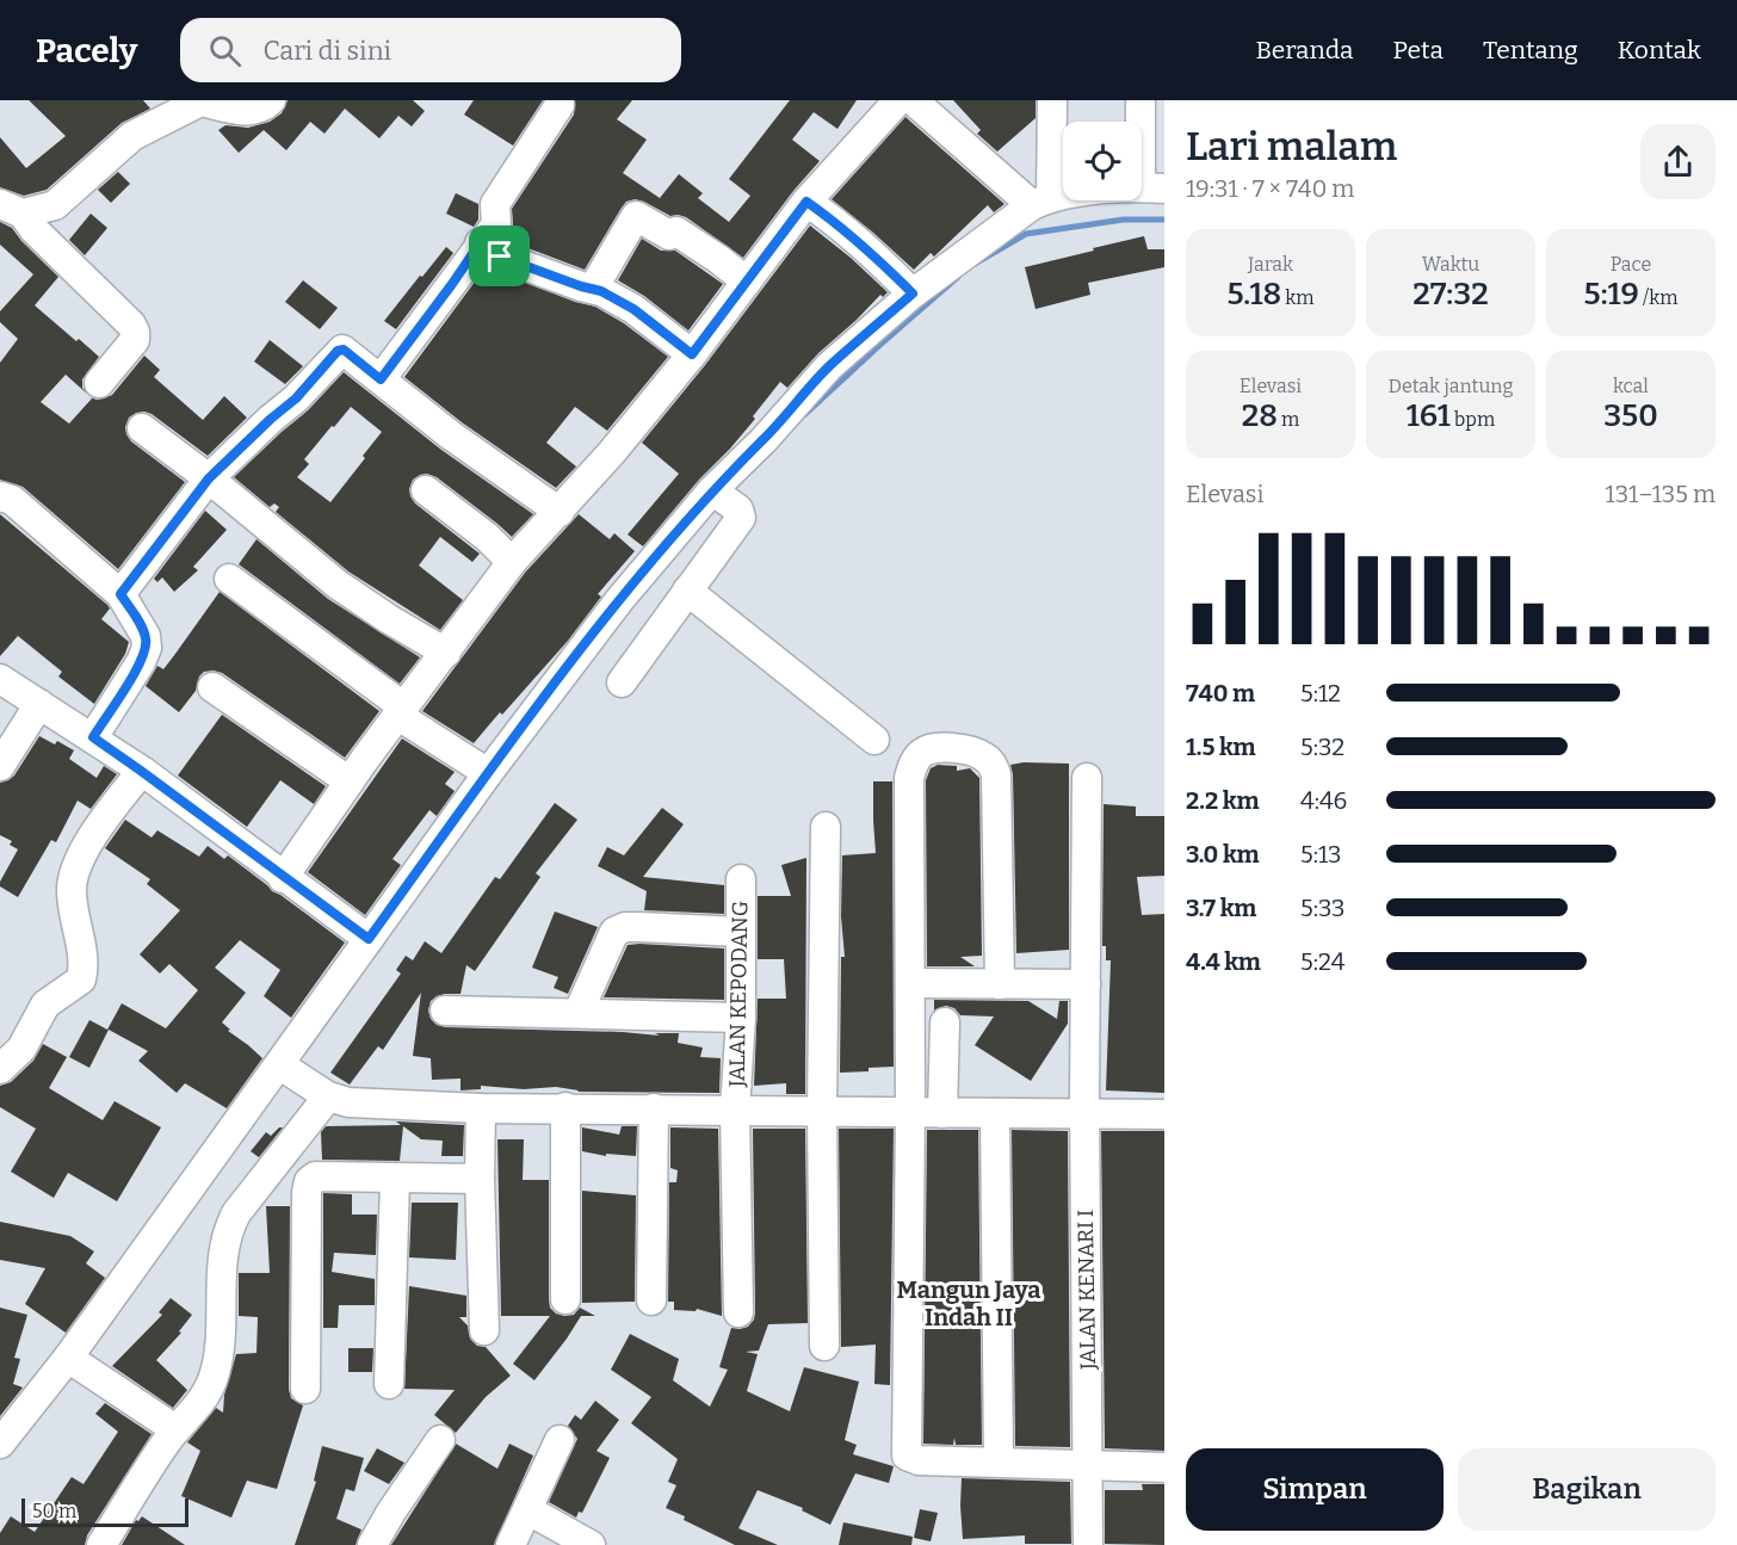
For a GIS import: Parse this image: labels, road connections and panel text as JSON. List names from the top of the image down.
{
  "streets": {
    "street": ["JALAN KEPODANG", "JALAN KENARI I"]
  },
  "districts": ["Mangun Jaya Indah II"],
  "scale_bar": "50 m",
  "page": {
    "header": "Pacely",
    "search": "Cari di sini",
    "nav": [
      "Beranda",
      "Peta",
      "Tentang",
      "Kontak"
    ],
    "heading": ["Lari malam", "19:31 · 7 × 740 m"],
    "stats": [
      ["Jarak", "5.18 km"],
      ["Waktu", "27:32"],
      ["Pace", "5:19 /km"],
      ["Elevasi", "28 m"],
      ["Detak jantung", "161 bpm"],
      ["kcal", "350"]
    ],
    "chart": ["Elevasi", "131–135 m"],
    "list": [
      {
        "name": "740 m",
        "note": "5:12"
      },
      {
        "name": "1.5 km",
        "note": "5:32"
      },
      {
        "name": "2.2 km",
        "note": "4:46"
      },
      {
        "name": "3.0 km",
        "note": "5:13"
      },
      {
        "name": "3.7 km",
        "note": "5:33"
      },
      {
        "name": "4.4 km",
        "note": "5:24"
      }
    ],
    "buttons": ["Simpan", "Bagikan"],
    "scale": "50 m"
  }
}
